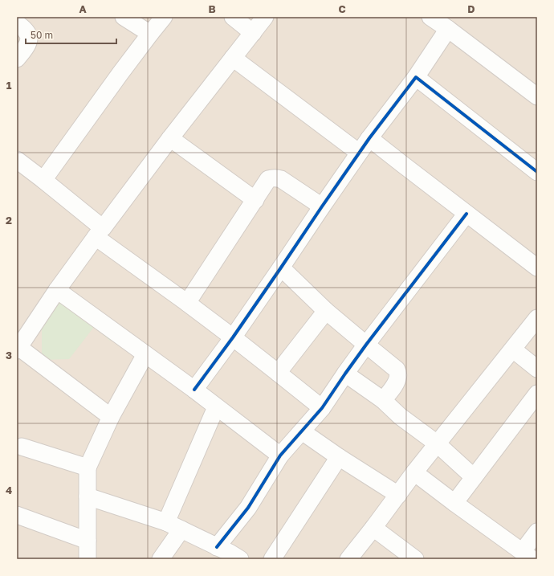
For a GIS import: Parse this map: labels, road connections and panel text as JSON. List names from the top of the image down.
{
  "scale_bar": "50 m",
  "grid": {
    "columns": [
      "A",
      "B",
      "C",
      "D"
    ],
    "rows": [
      "1",
      "2",
      "3",
      "4"
    ]
  }
}
